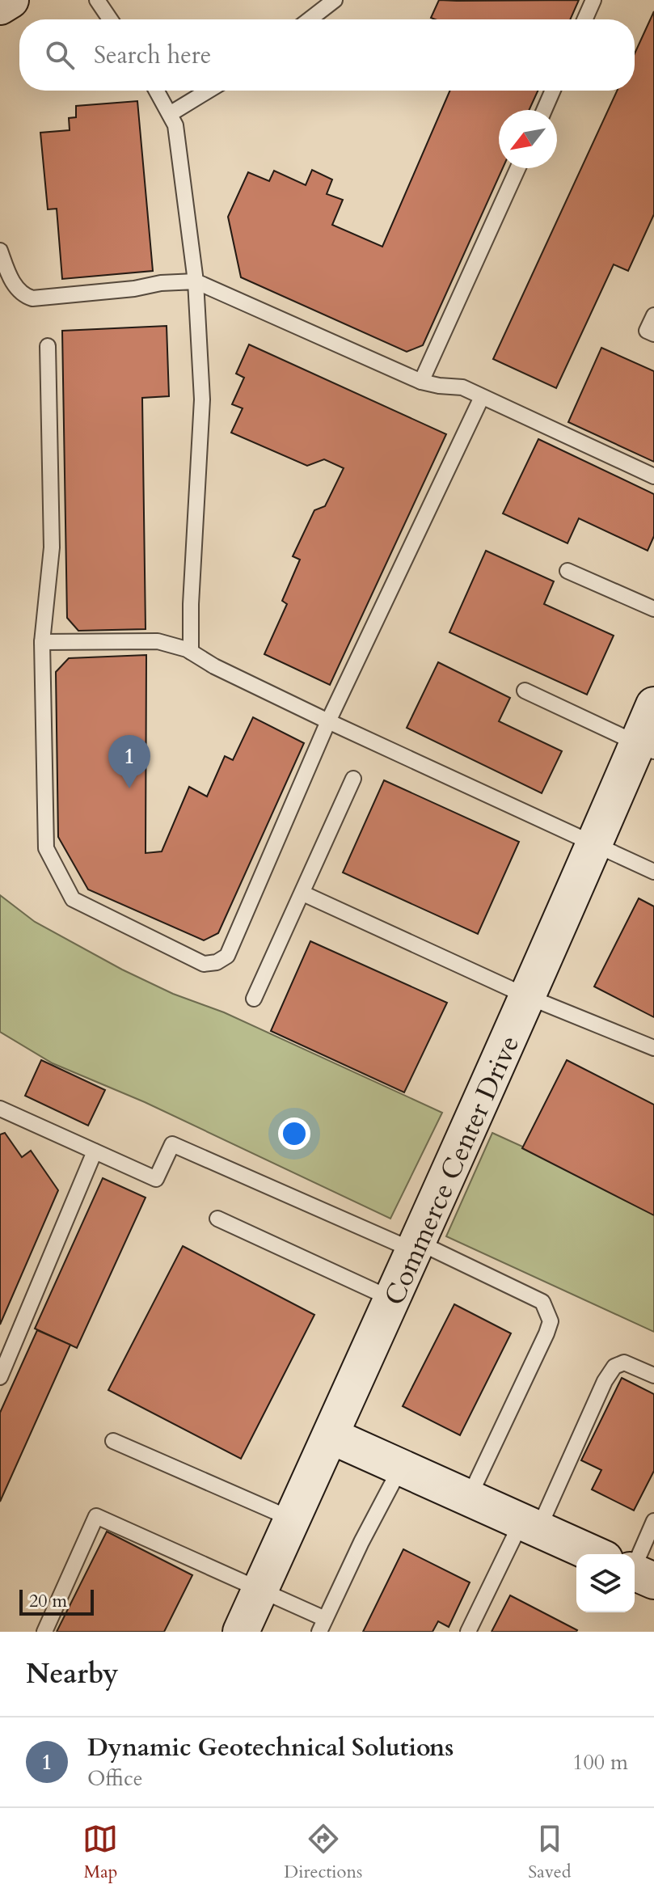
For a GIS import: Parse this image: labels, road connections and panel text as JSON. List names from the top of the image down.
{
  "streets": {
    "street": ["Commerce Center Drive"]
  },
  "scale_bar": "20 m",
  "north": "bottom left",
  "page": {
    "search": "Search here",
    "pins": "1",
    "scale": "20 m",
    "heading": "Nearby",
    "list": [
      {
        "mark": "1",
        "name": "Dynamic Geotechnical Solutions",
        "note": "Office",
        "value": "100 m"
      }
    ],
    "nav": ["Map", "Directions", "Saved"]
  }
}
